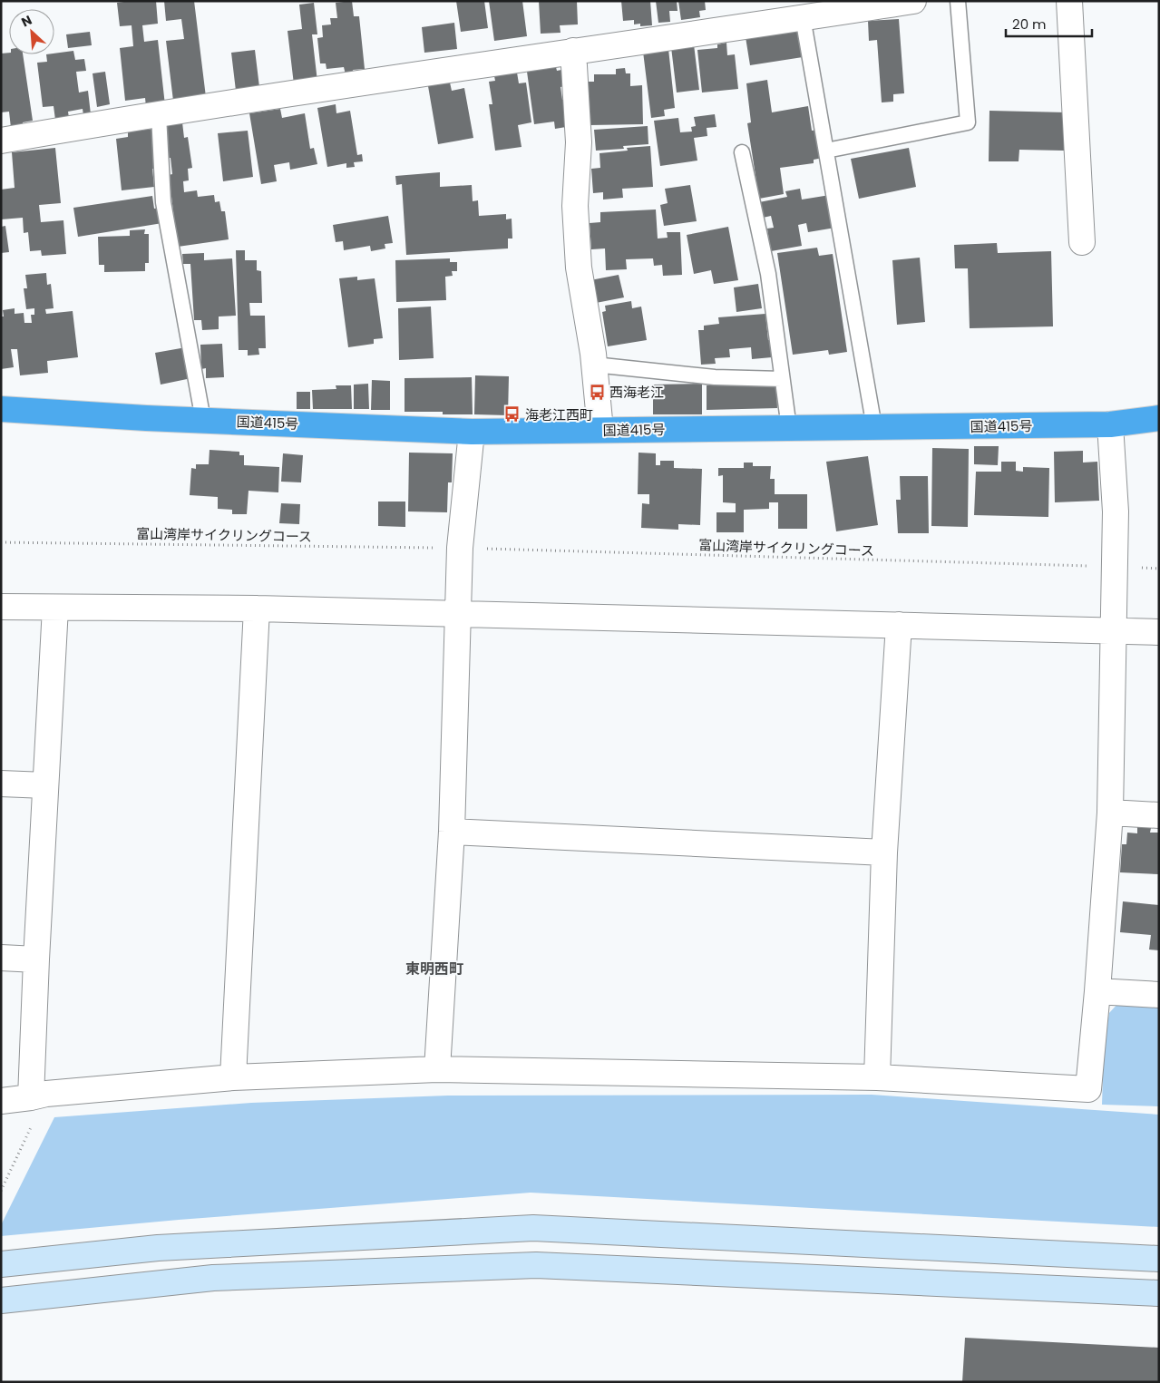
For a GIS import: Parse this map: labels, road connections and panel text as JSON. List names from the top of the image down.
{
  "streets": {
    "highway": ["国道415号"],
    "path": ["富山湾岸サイクリングコース"]
  },
  "districts": ["東明西町"],
  "places": {
    "bus stop": ["西海老江", "海老江西町"]
  },
  "scale_bar": "20 m",
  "north": "top left"
}
